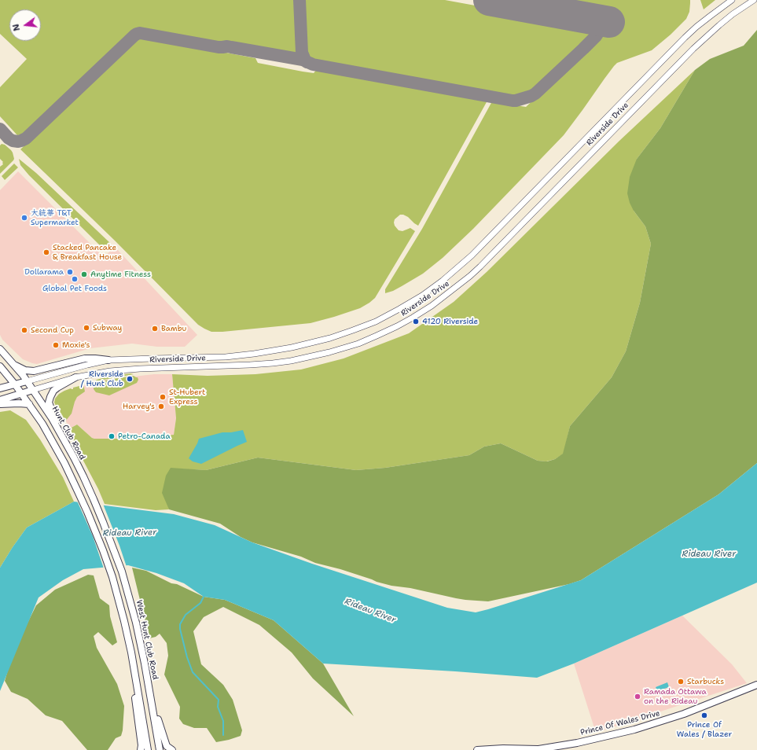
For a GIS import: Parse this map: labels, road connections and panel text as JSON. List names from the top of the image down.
{
  "streets": {
    "main road": [
      "Riverside Drive",
      "Hunt Club Road",
      "West Hunt Club Road",
      "Prince Of Wales Drive"
    ]
  },
  "crossings": [
    ["Riverside Drive", "Hunt Club Road"],
    ["Hunt Club Road", "West Hunt Club Road"]
  ],
  "water": ["Rideau River"],
  "places": [
    "大統華 T&T Supermarket",
    "Stacked Pancake & Breakfast House",
    "Dollarama",
    "Anytime Fitness",
    "Global Pet Foods",
    "4120 Riverside",
    "Subway",
    "Bambu",
    "Second Cup",
    "Moxie's",
    "Riverside / Hunt Club",
    "St-Hubert Express",
    "Harvey's",
    "Petro-Canada",
    "Starbucks",
    "Ramada Ottawa on the Rideau",
    "Prince Of Wales / Blazer"
  ],
  "north": "left"
}
